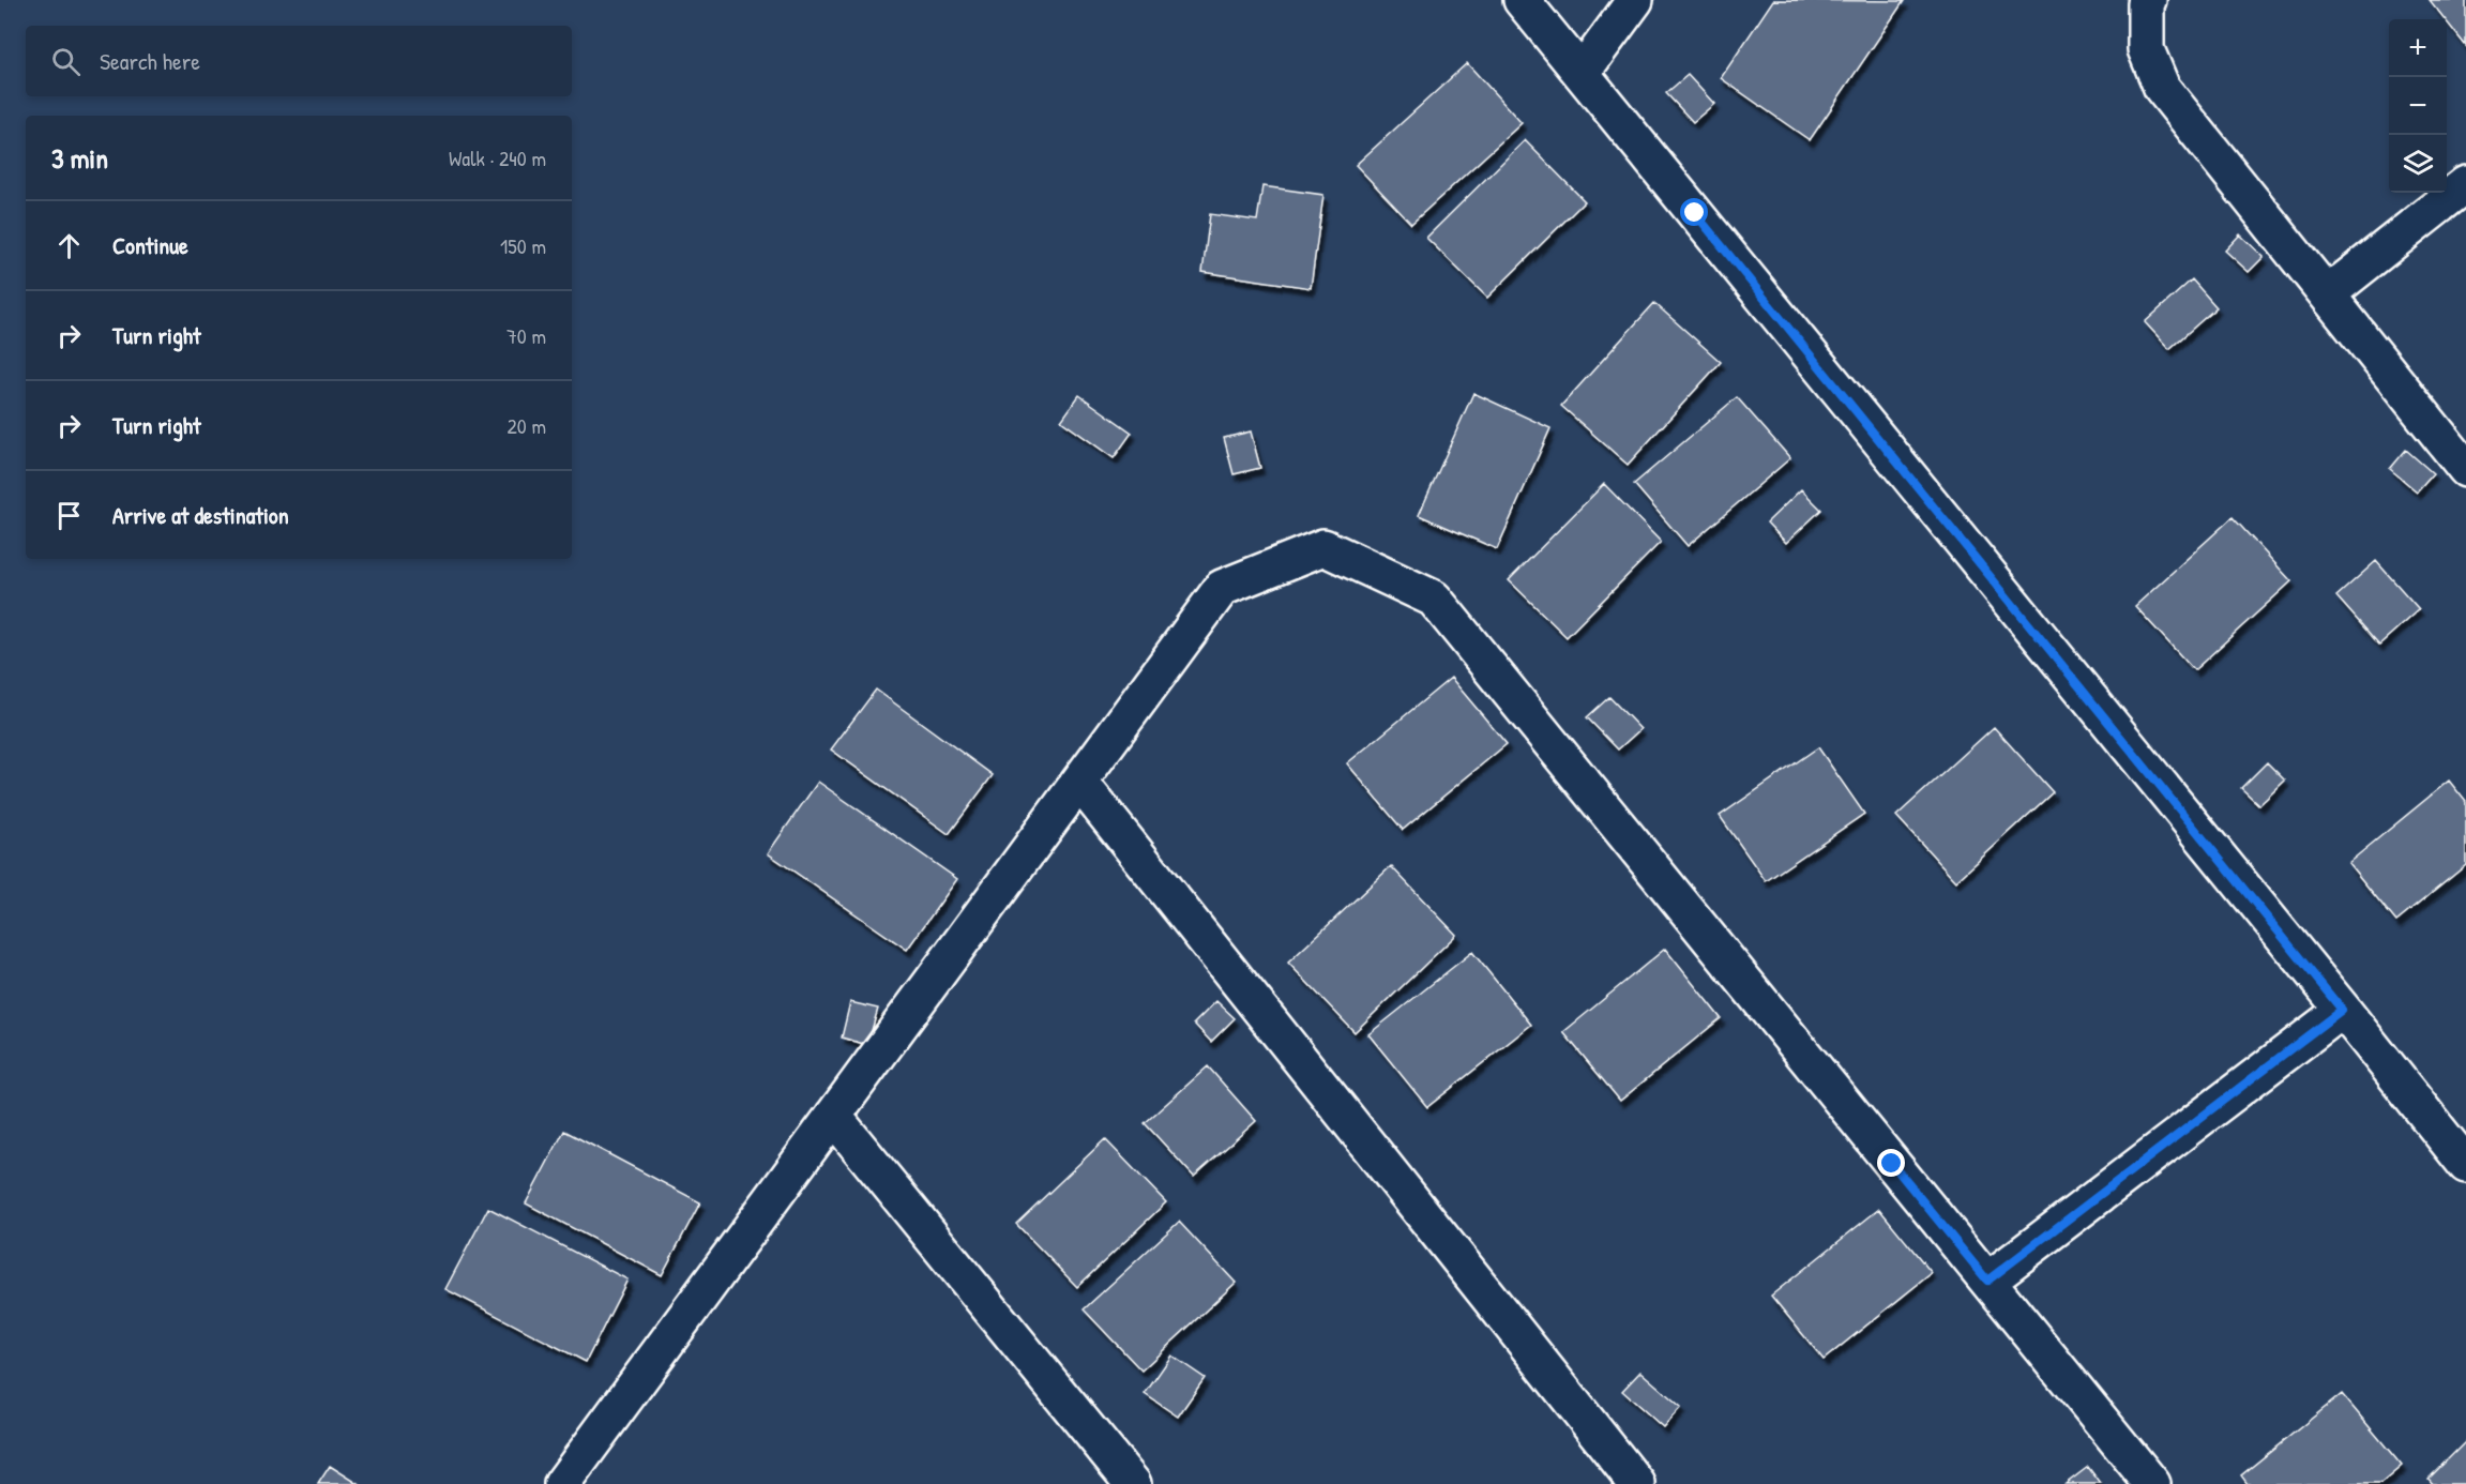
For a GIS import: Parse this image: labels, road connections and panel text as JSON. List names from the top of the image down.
{
  "page": {
    "map_buttons": ["+", "−"],
    "search": "Search here",
    "heading": ["3 min", "Walk · 240 m"],
    "list": [
      ["Continue", "150 m"],
      ["Turn right", "70 m"],
      ["Turn right", "20 m"],
      "Arrive at destination"
    ]
  }
}
